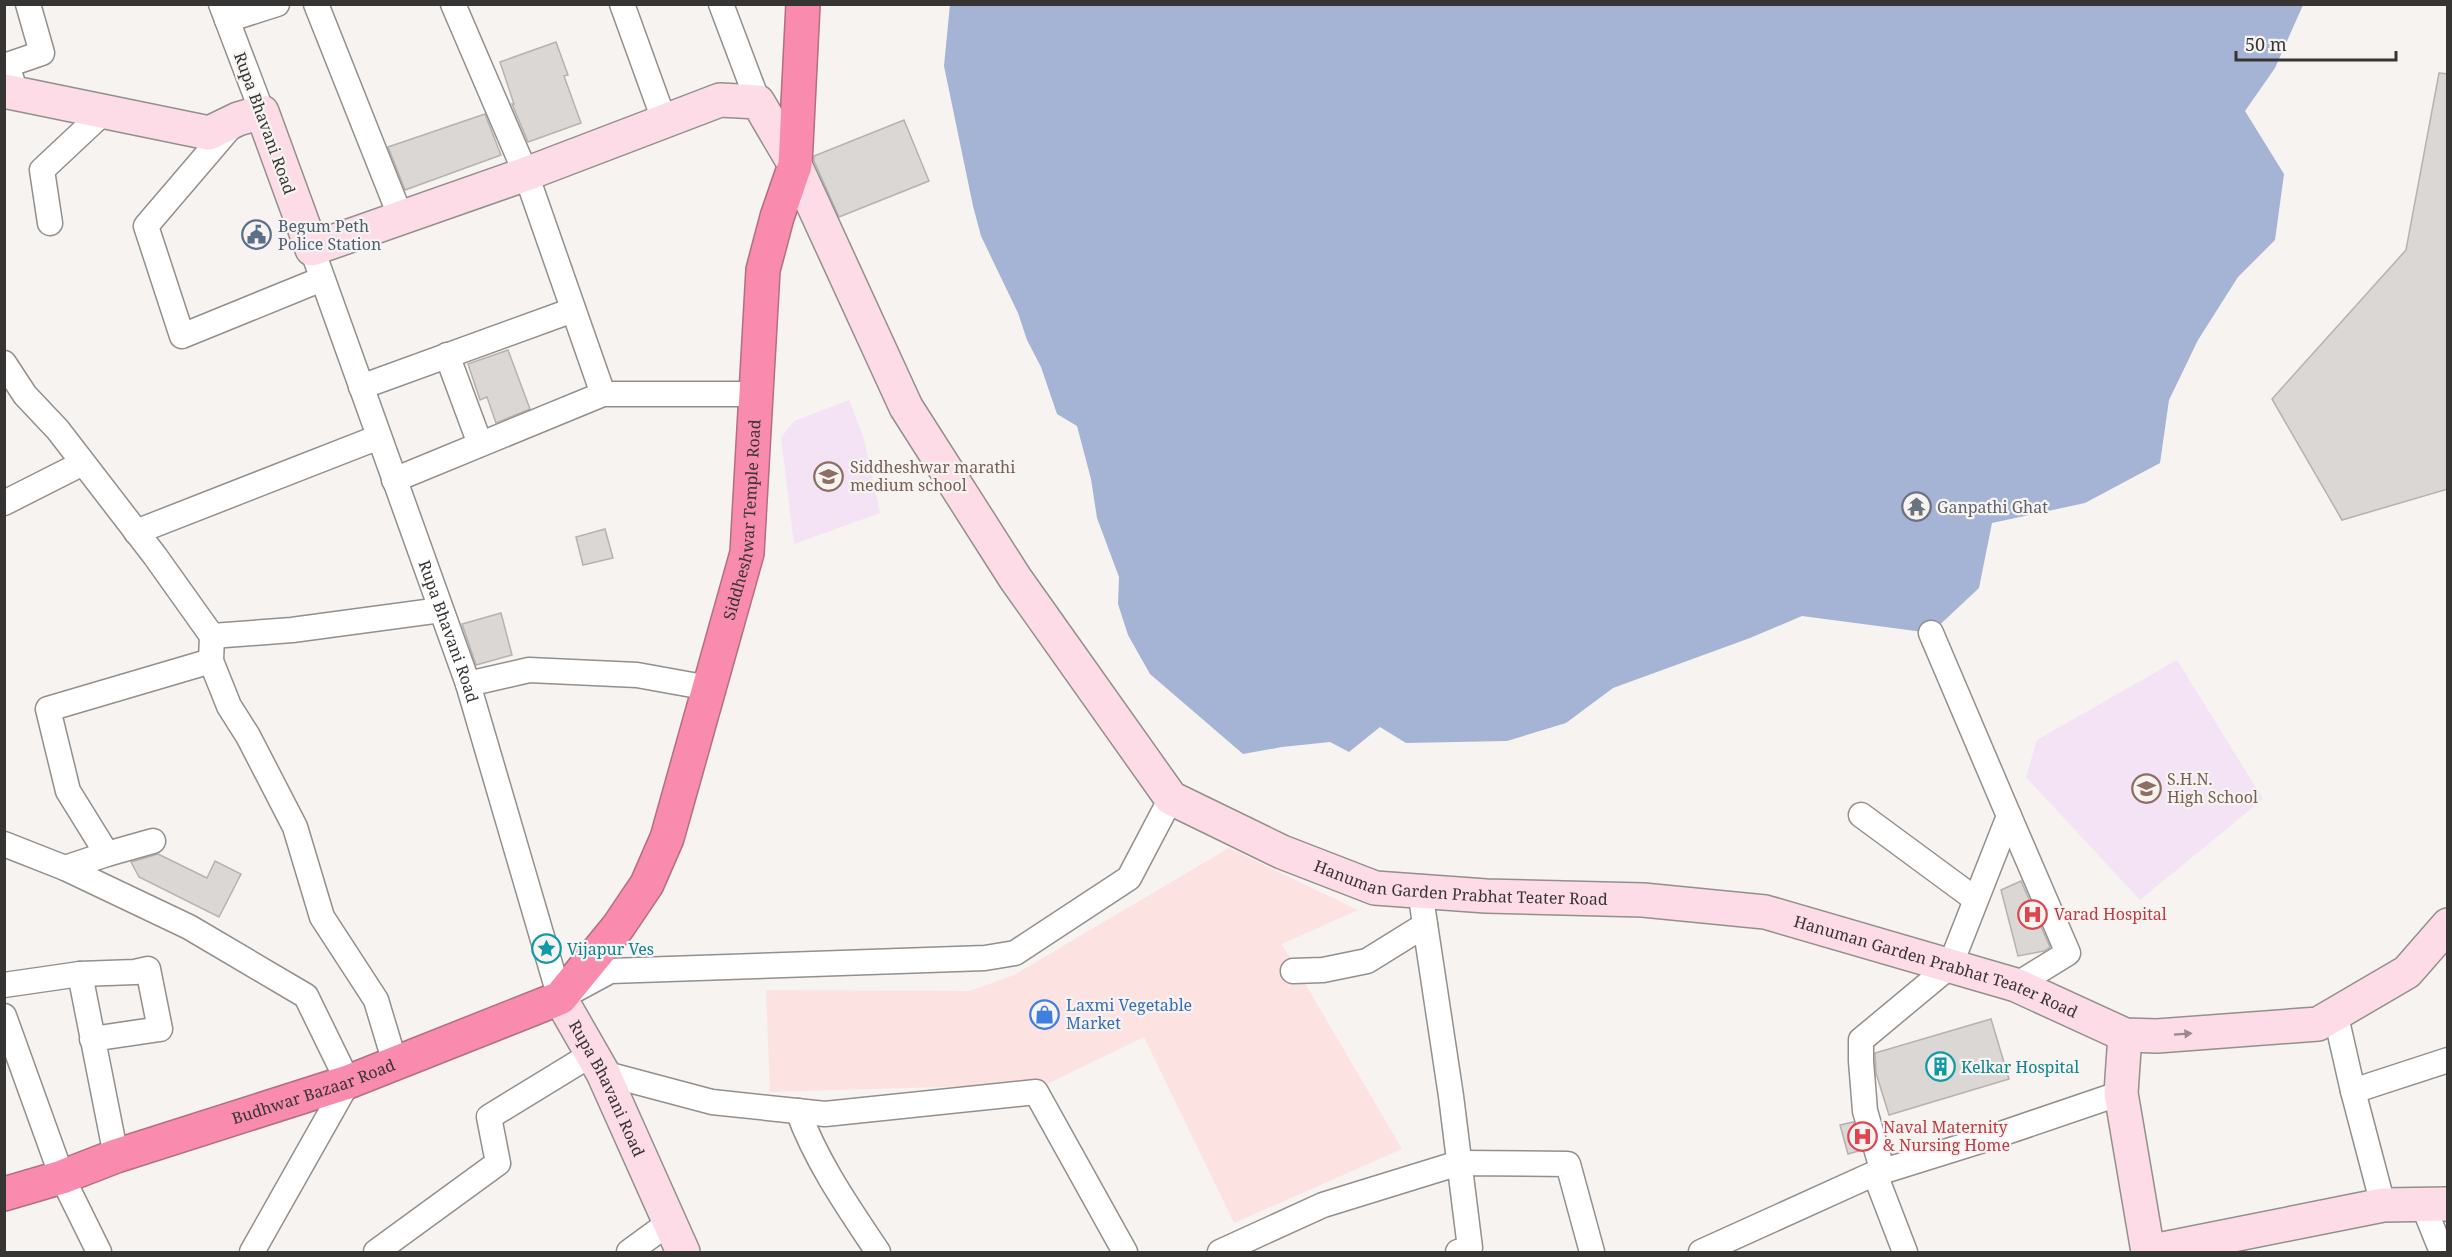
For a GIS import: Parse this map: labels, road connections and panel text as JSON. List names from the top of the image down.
{
  "streets": {
    "highway": ["Siddheshwar Temple Road", "Budhwar Bazaar Road"],
    "street": ["Rupa Bhavani Road", "Hanuman Garden Prabhat Teater Road"]
  },
  "crossings": [
    ["Rupa Bhavani Road", "Siddheshwar Temple Road"],
    ["Rupa Bhavani Road", "Budhwar Bazaar Road"],
    ["Siddheshwar Temple Road", "Hanuman Garden Prabhat Teater Road"],
    ["Siddheshwar Temple Road", "Budhwar Bazaar Road"]
  ],
  "places": {
    "public building": ["Begum Peth Police Station"],
    "school or university": ["Siddheshwar marathi medium school", "S.H.N. High School"],
    "temple": ["Ganpathi Ghat"],
    "hospital": ["Varad Hospital", "Naval Maternity & Nursing Home"],
    "place": ["Vijapur Ves"],
    "shop": ["Laxmi Vegetable Market"],
    "building": ["Kelkar Hospital"]
  },
  "scale_bar": "50 m"
}
